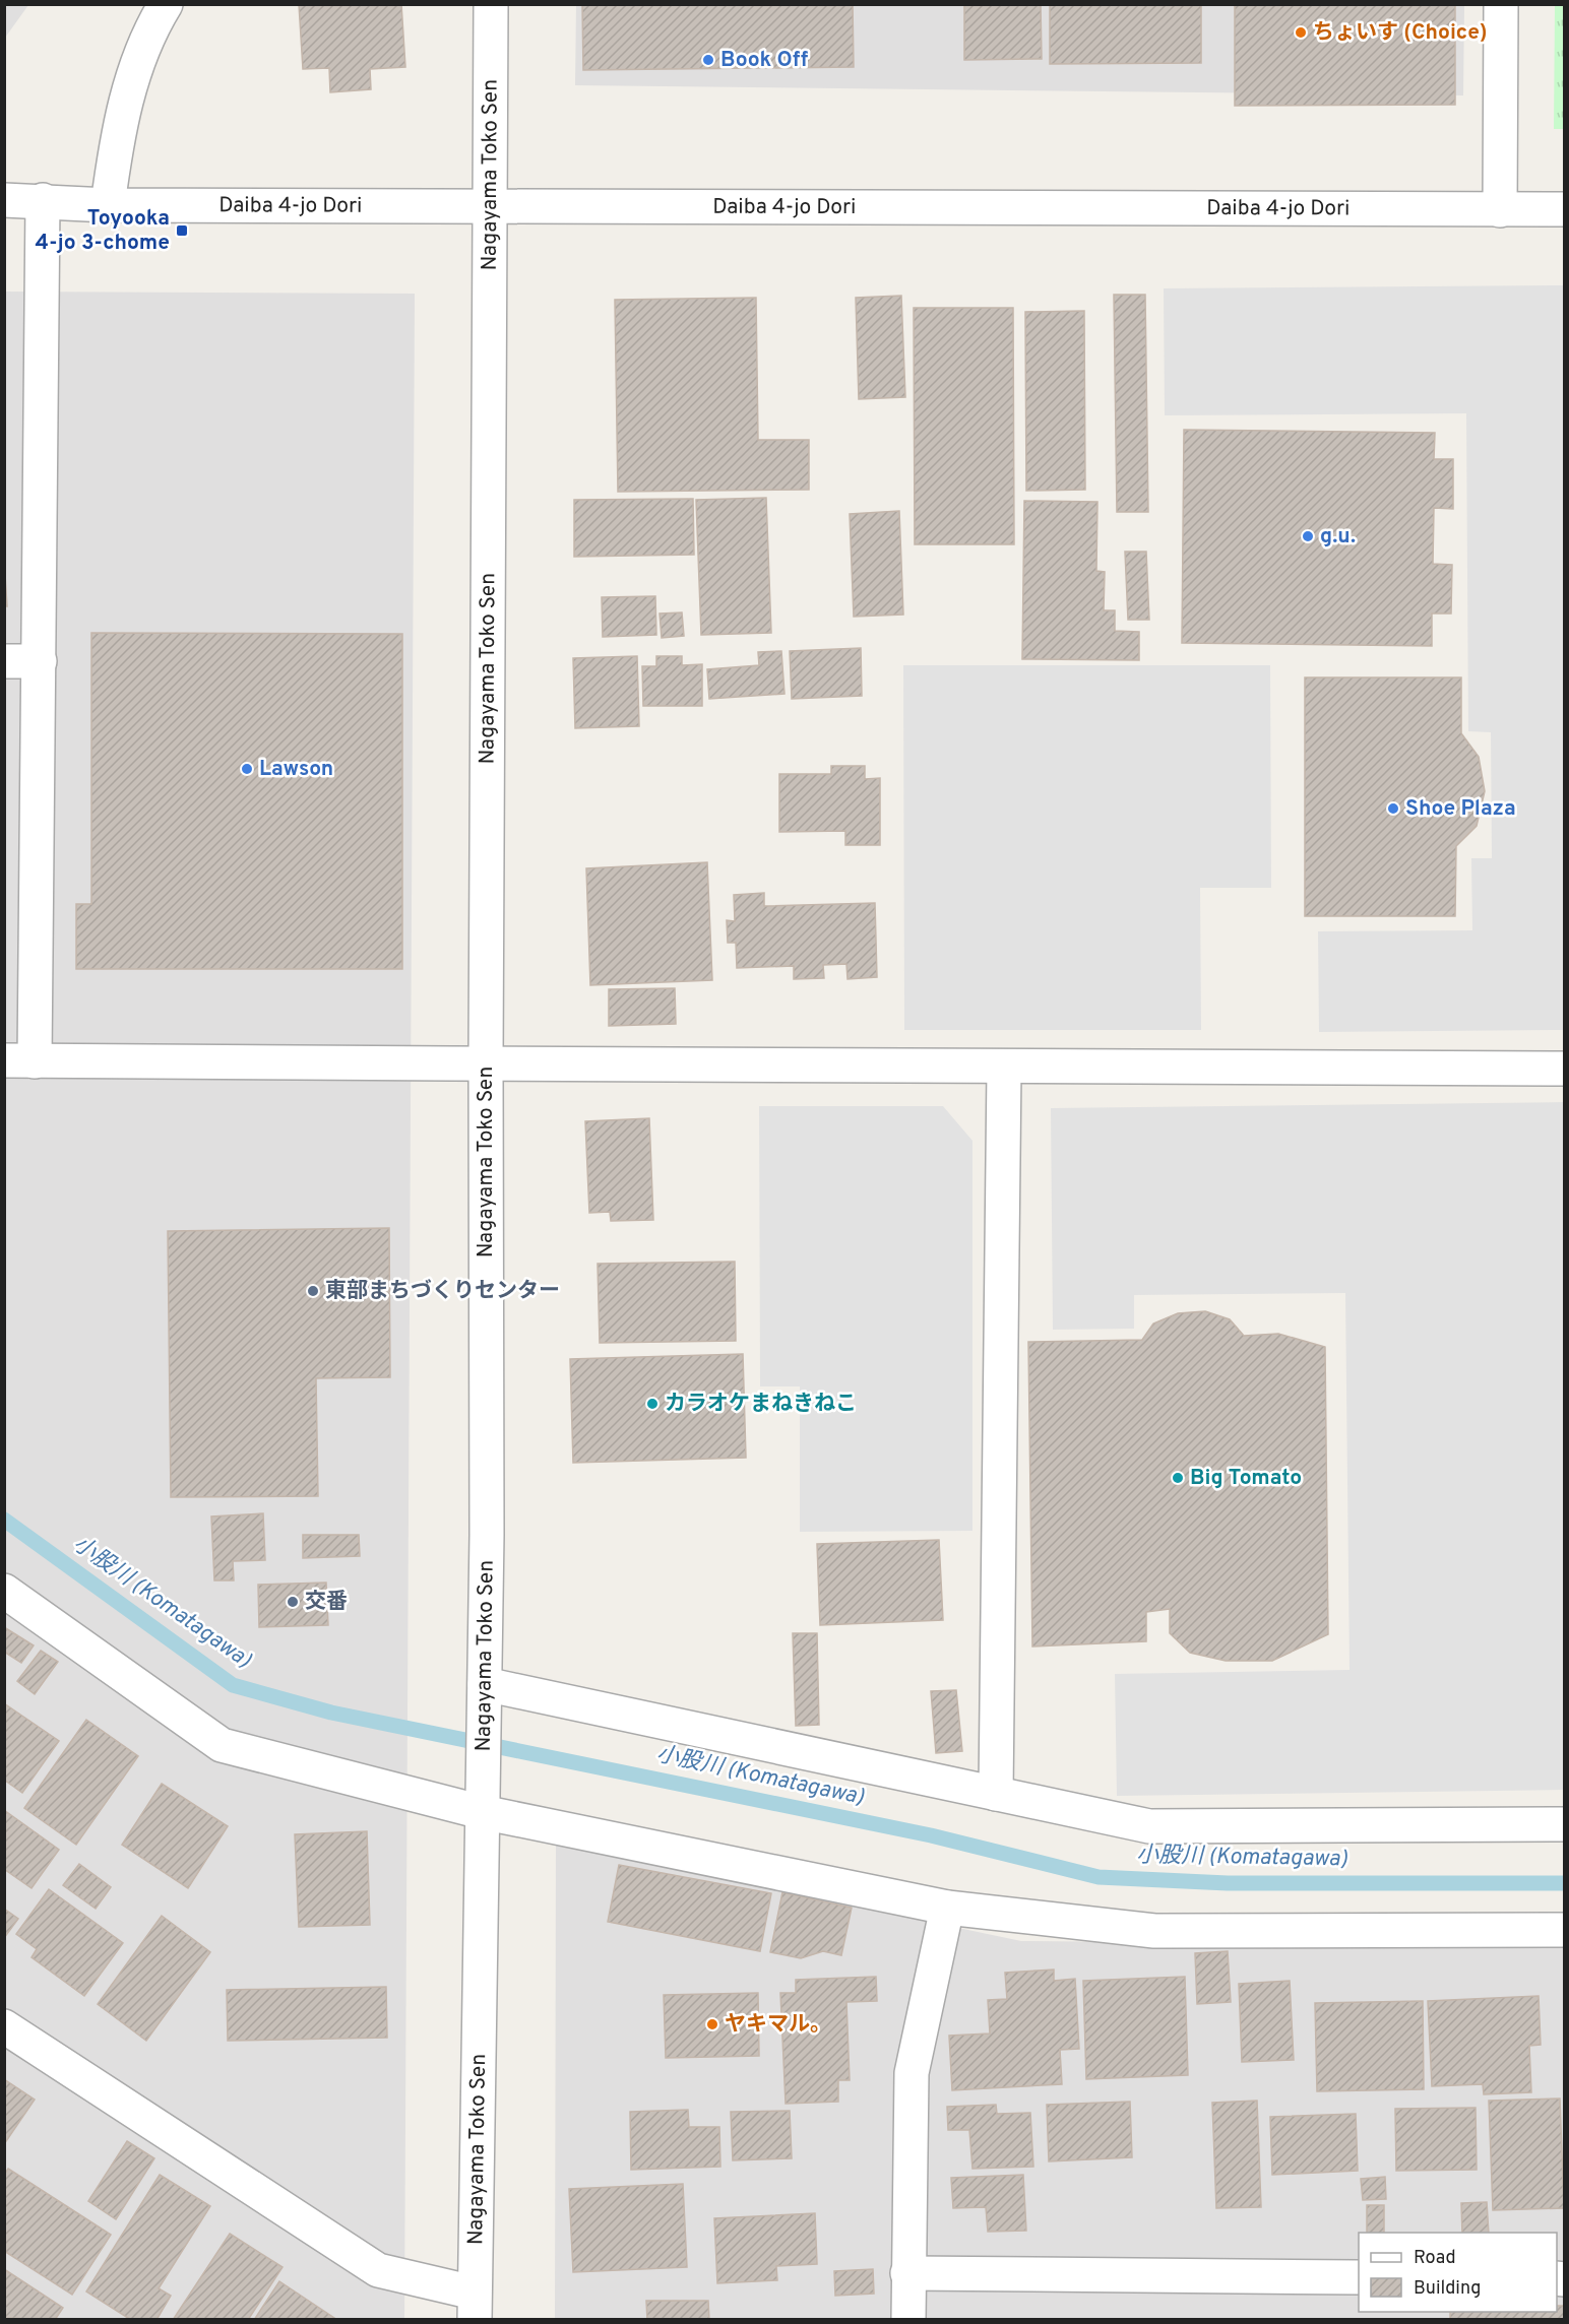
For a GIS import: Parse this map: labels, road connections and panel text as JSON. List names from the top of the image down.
{
  "streets": {
    "street": ["Nagayama Toko Sen", "Daiba 4-jo Dori"]
  },
  "crossings": [
    ["Nagayama Toko Sen", "Daiba 4-jo Dori"]
  ],
  "water": ["小股川 (Komatagawa)"],
  "places": {
    "other": [
      "ちょいす (Choice)",
      "Book Off",
      "g.u.",
      "Lawson",
      "Shoe Plaza",
      "東部まちづくりセンター",
      "カラオケまねきねこ",
      "Big Tomato",
      "交番",
      "ヤキマル。"
    ],
    "transit": ["Toyooka 4-jo 3-chome"]
  },
  "legend": ["Road", "Building"]
}
